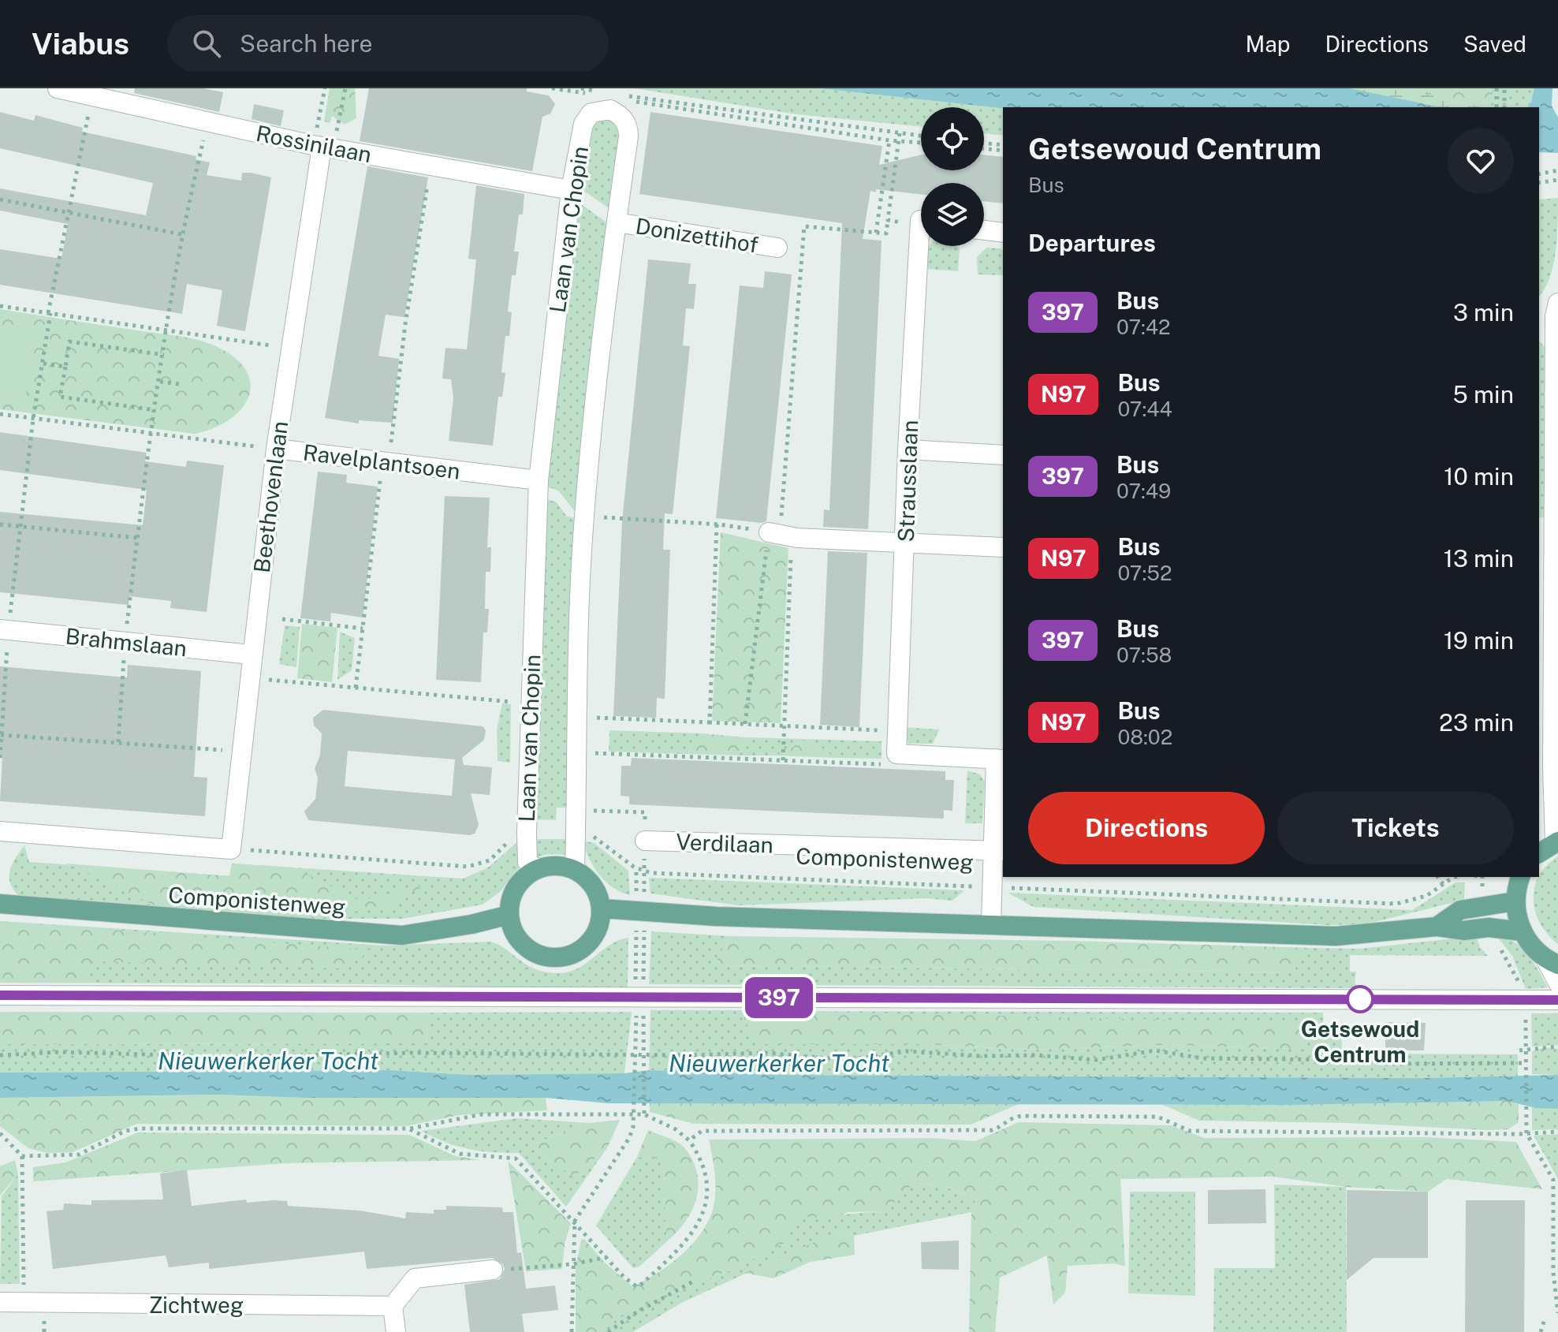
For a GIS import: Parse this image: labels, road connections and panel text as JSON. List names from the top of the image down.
{
  "streets": {
    "main road": ["Componistenweg"],
    "street": [
      "Rossinilaan",
      "Laan van Chopin",
      "Donizettihof",
      "Ravelplantsoen",
      "Strausslaan",
      "Beethovenlaan",
      "Brahmslaan",
      "Verdilaan",
      "Zichtweg"
    ]
  },
  "crossings": [
    ["Rossinilaan", "Laan van Chopin"],
    ["Rossinilaan", "Beethovenlaan"],
    ["Laan van Chopin", "Donizettihof"],
    ["Laan van Chopin", "Ravelplantsoen"],
    ["Laan van Chopin", "Componistenweg"],
    ["Ravelplantsoen", "Beethovenlaan"],
    ["Beethovenlaan", "Brahmslaan"]
  ],
  "water": ["Nieuwerkerker Tocht"],
  "places": ["Getsewoud Centrum"],
  "lines": ["bus line 397"],
  "page": {
    "header": "Viabus",
    "search": "Search here",
    "nav": ["Map", "Directions", "Saved"],
    "on_map": "397",
    "heading": [
      ["Getsewoud Centrum", "Bus"],
      "Departures"
    ],
    "list": [
      {
        "mark": "397",
        "name": "Bus",
        "note": "07:42",
        "value": "3 min"
      },
      {
        "mark": "N97",
        "name": "Bus",
        "note": "07:44",
        "value": "5 min"
      },
      {
        "mark": "397",
        "name": "Bus",
        "note": "07:49",
        "value": "10 min"
      },
      {
        "mark": "N97",
        "name": "Bus",
        "note": "07:52",
        "value": "13 min"
      },
      {
        "mark": "397",
        "name": "Bus",
        "note": "07:58",
        "value": "19 min"
      },
      {
        "mark": "N97",
        "name": "Bus",
        "note": "08:02",
        "value": "23 min"
      }
    ],
    "buttons": ["Directions", "Tickets"]
  }
}
